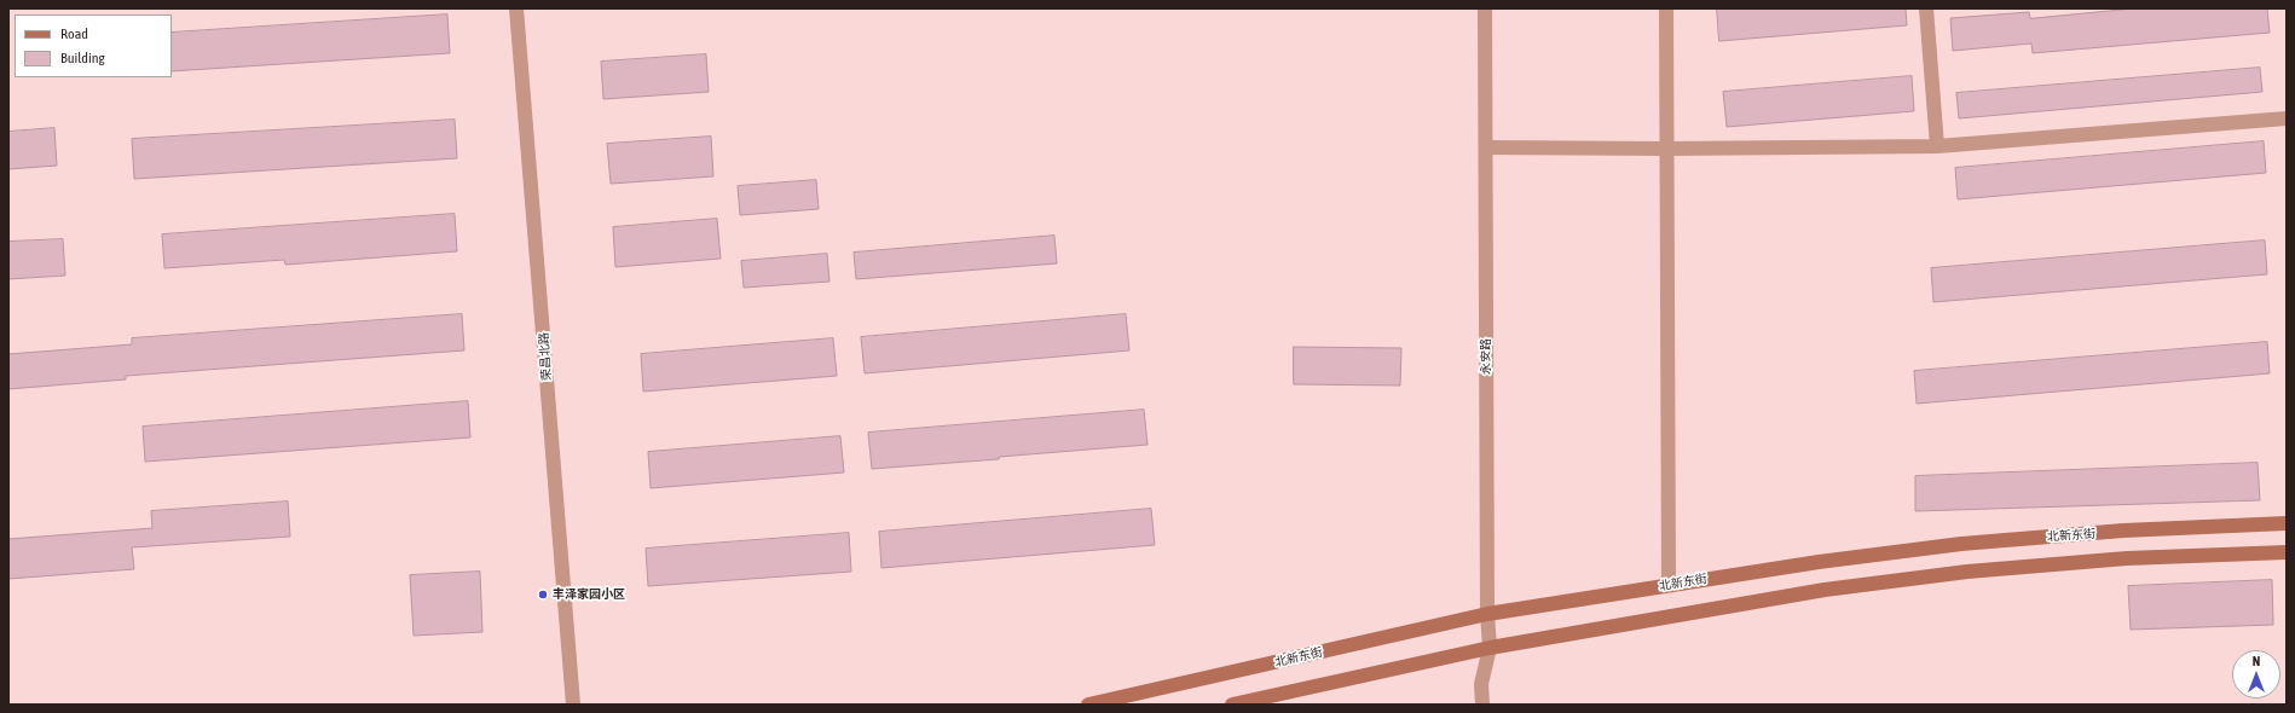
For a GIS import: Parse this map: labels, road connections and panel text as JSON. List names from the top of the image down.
{
  "streets": {
    "main road": ["北新东街"],
    "street": ["荣昌北路", "永安路"]
  },
  "crossings": [
    ["永安路", "北新东街"]
  ],
  "places": ["丰泽家园小区"],
  "legend": ["Road", "Building"],
  "north": "top"
}
